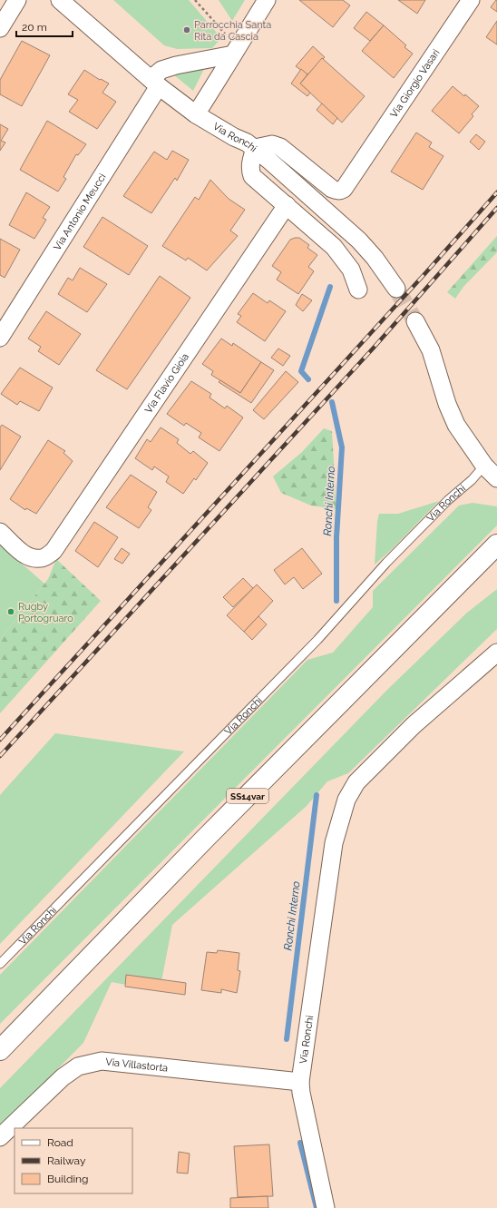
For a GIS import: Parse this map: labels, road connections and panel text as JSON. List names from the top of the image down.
{
  "streets": {
    "highway": ["SS14var"],
    "street": [
      "Via Giorgio Vasari",
      "Via Ronchi",
      "Via Antonio Meucci",
      "Via Flavio Gioia",
      "Via Villastorta"
    ]
  },
  "crossings": [
    ["Via Giorgio Vasari", "Via Ronchi"],
    ["Via Ronchi", "Via Antonio Meucci"],
    ["Via Ronchi", "Via Villastorta"]
  ],
  "water": ["Ronchi Interno"],
  "places": ["Parrocchia Santa Rita da Cascia", "Rugby Portogruaro"],
  "legend": ["Road", "Railway", "Building"],
  "scale_bar": "20 m"
}
